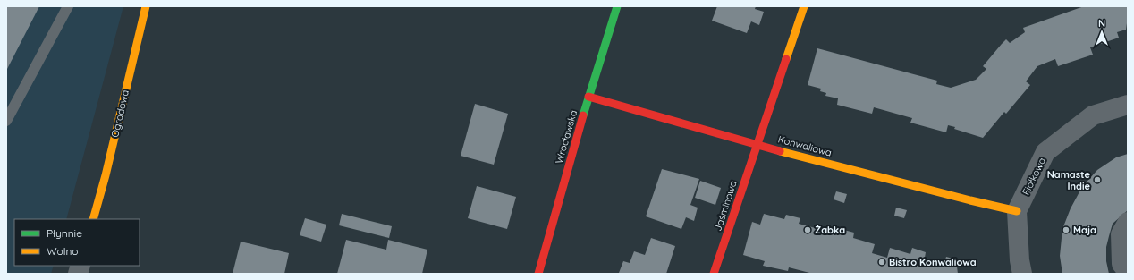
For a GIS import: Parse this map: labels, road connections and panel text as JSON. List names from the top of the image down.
{
  "streets": {
    "street": [
      "Ogrodowa",
      "Wrocławska",
      "Konwaliowa",
      "Fiołkowa",
      "Jaśminowa"
    ]
  },
  "crossings": [
    ["Wrocławska", "Konwaliowa"],
    ["Konwaliowa", "Fiołkowa"],
    ["Konwaliowa", "Jaśminowa"]
  ],
  "places": [
    "Namaste Indie",
    "Żabka",
    "Maja",
    "Bistro Konwaliowa"
  ],
  "legend": ["Płynnie", "Wolno"],
  "north": "top"
}
